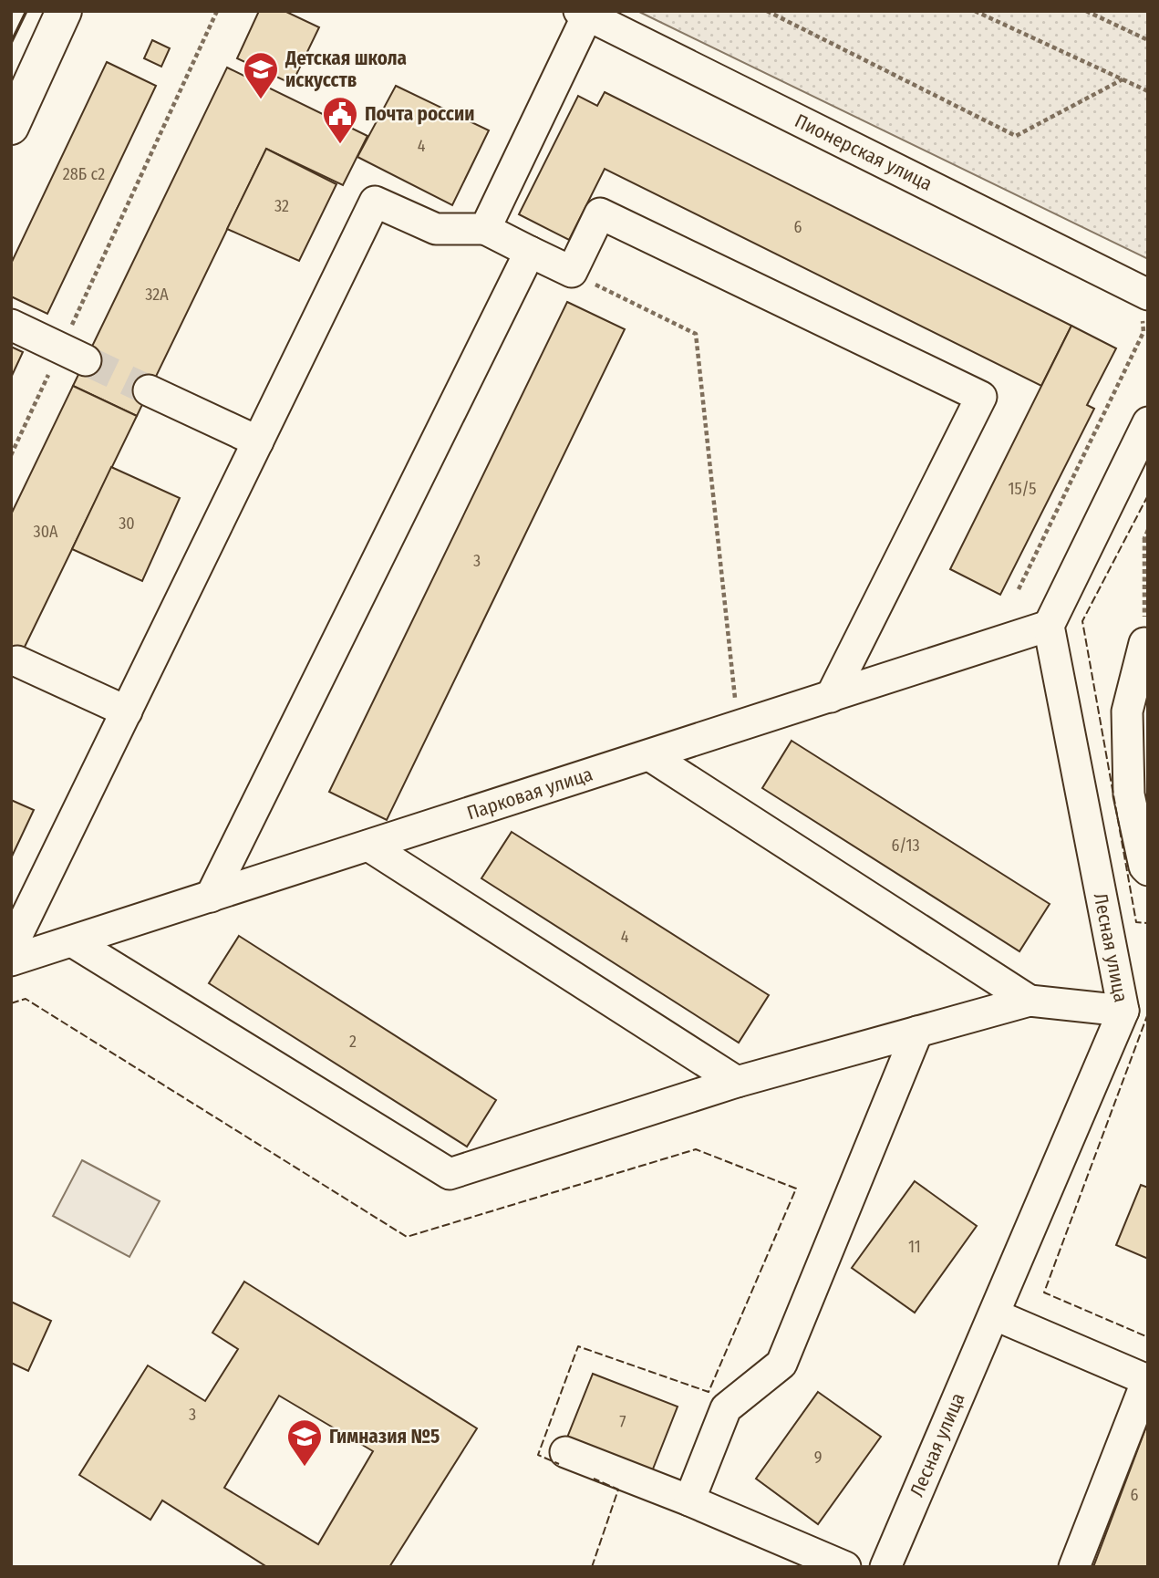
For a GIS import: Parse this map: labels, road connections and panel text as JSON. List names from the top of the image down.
{
  "streets": {
    "street": ["Пионерская улица", "Парковая улица", "Лесная улица"]
  },
  "crossings": [
    ["Парковая улица", "Лесная улица"]
  ],
  "places": {
    "school or university": ["Детская школа искусств", "Гимназия №5"],
    "public building": ["Почта россии"]
  },
  "house_numbers": [
    "4",
    "28Б с2",
    "32",
    "6",
    "32А",
    "15/5",
    "30",
    "30А",
    "3",
    "6/13",
    "4",
    "2",
    "11",
    "3",
    "7",
    "9",
    "6"
  ]
}
